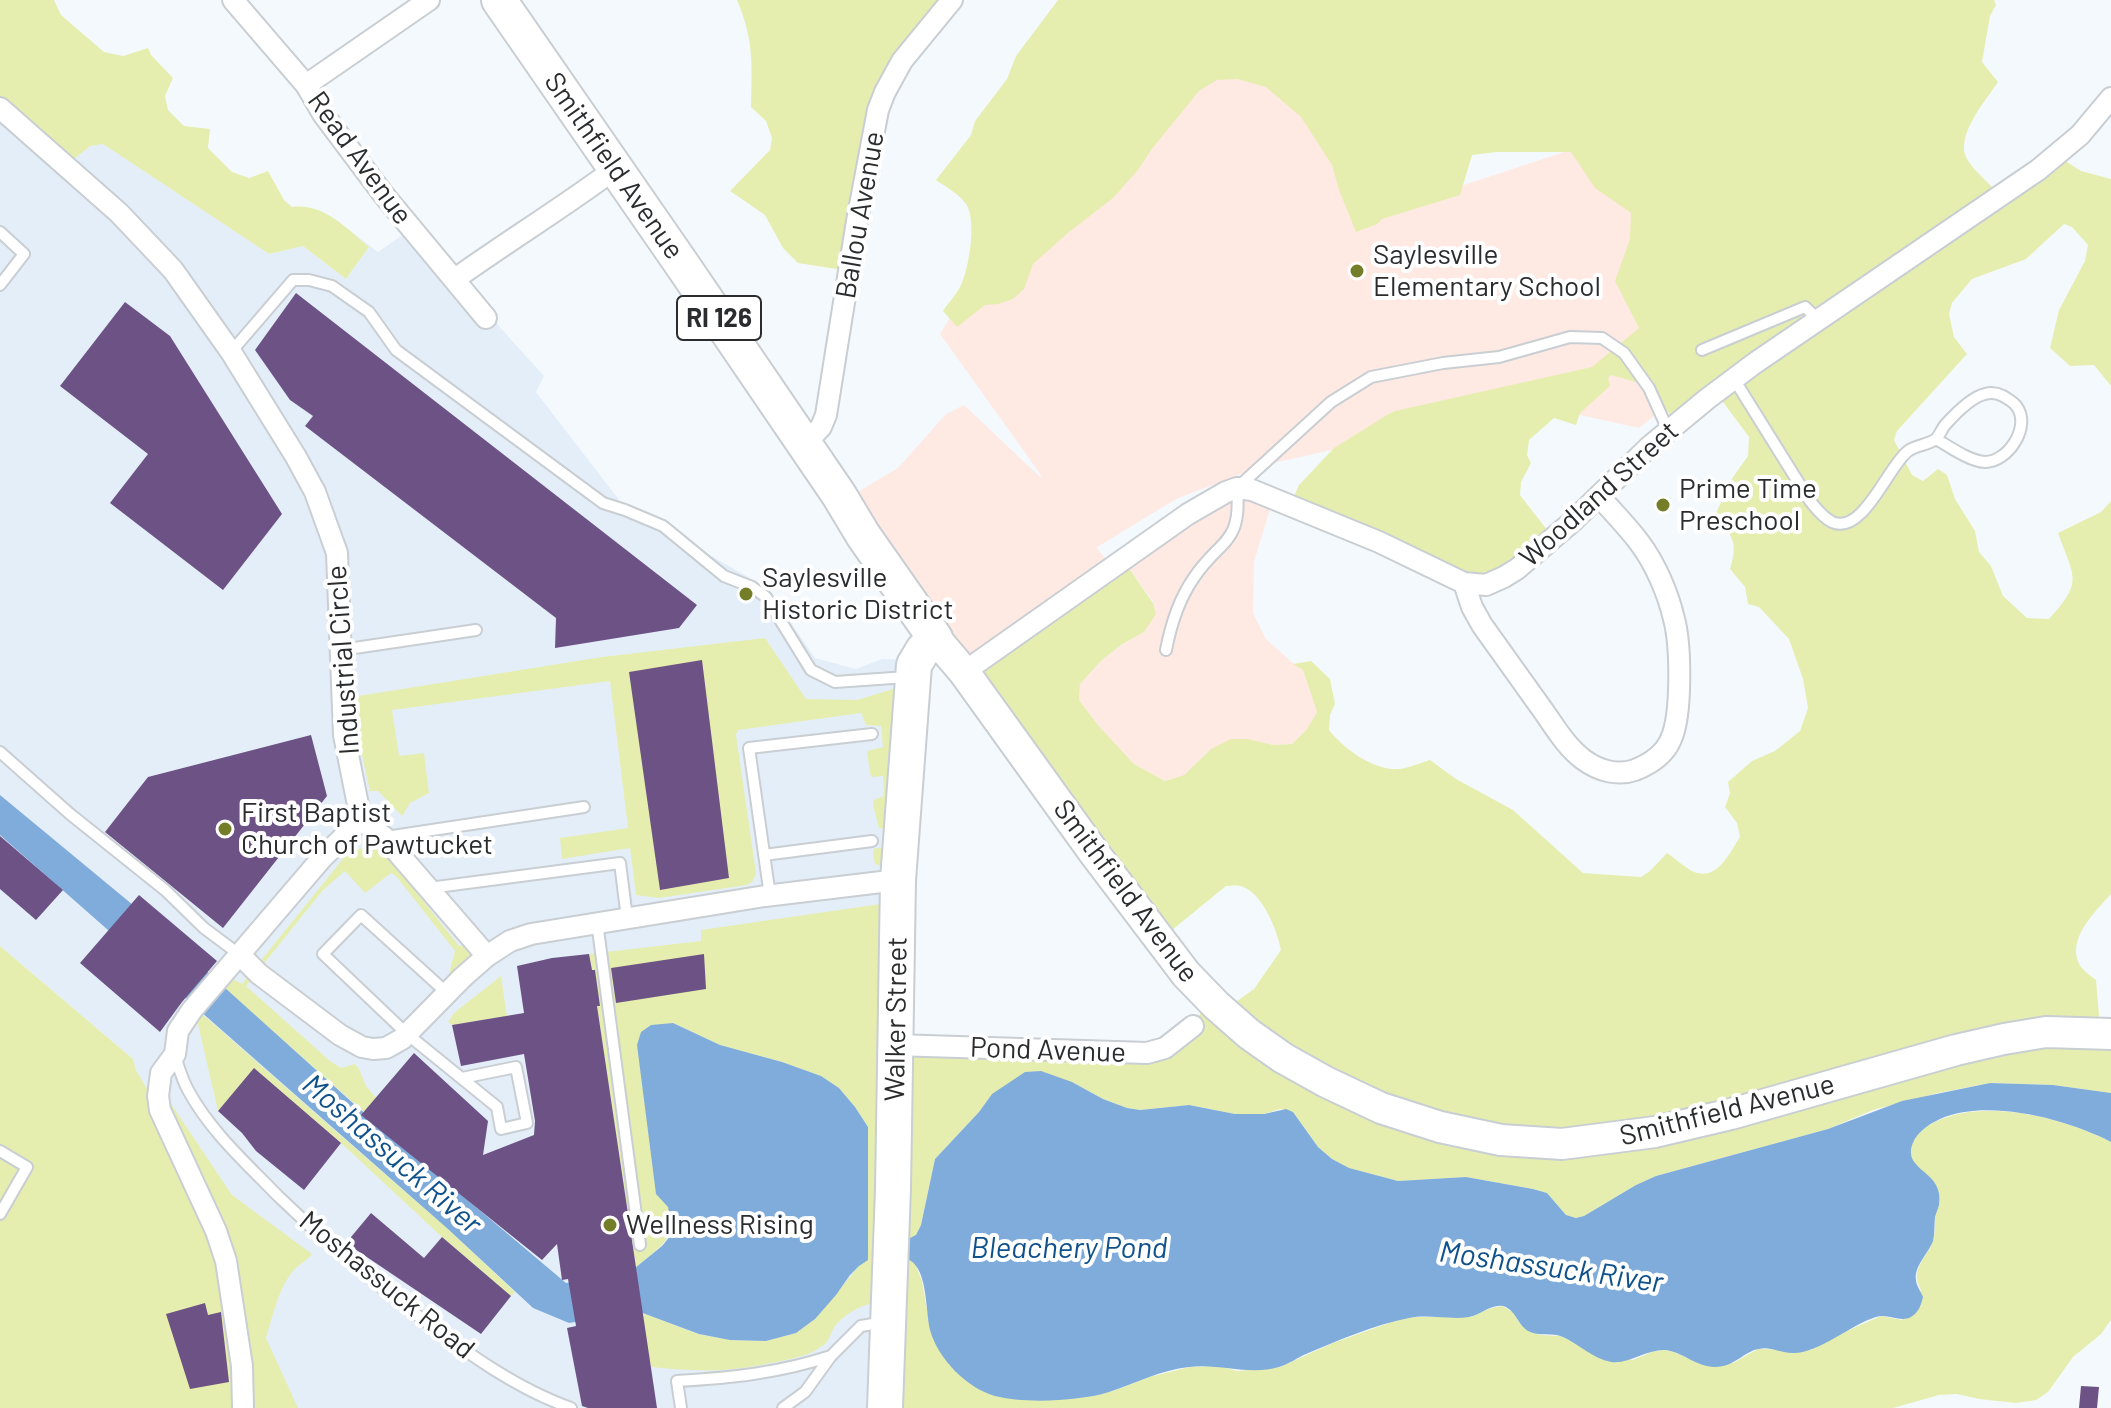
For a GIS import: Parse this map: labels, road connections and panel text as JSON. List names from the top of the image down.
{
  "streets": {
    "main road": ["Smithfield Avenue", "RI 126", "Walker Street"],
    "street": [
      "Read Avenue",
      "Ballou Avenue",
      "Woodland Street",
      "Industrial Circle",
      "Pond Avenue"
    ],
    "lane": ["Moshassuck Road"]
  },
  "crossings": [
    ["Smithfield Avenue", "Ballou Avenue"],
    ["Smithfield Avenue", "Walker Street"],
    ["Walker Street", "Pond Avenue"]
  ],
  "water": ["Moshassuck River", "Bleachery Pond"],
  "places": [
    "Saylesville Elementary School",
    "Prime Time Preschool",
    "Saylesville Historic District",
    "First Baptist Church of Pawtucket",
    "Wellness Rising"
  ]
}
